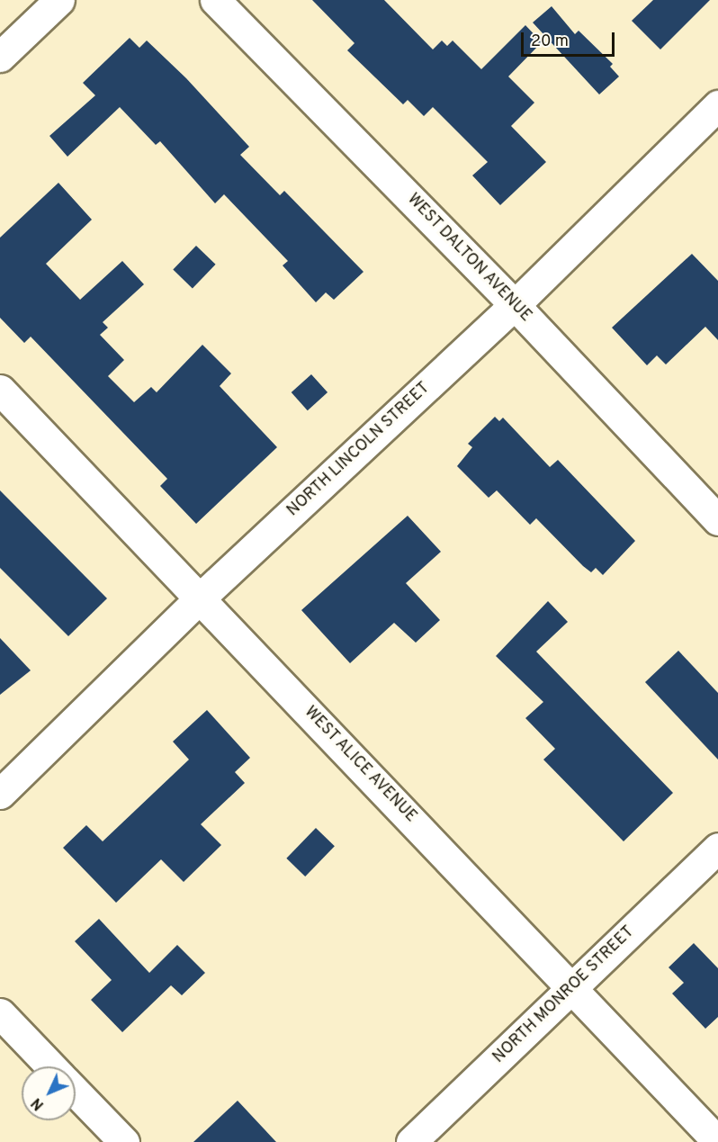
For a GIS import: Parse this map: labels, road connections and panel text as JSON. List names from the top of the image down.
{
  "streets": {
    "street": [
      "WEST DALTON AVENUE",
      "NORTH LINCOLN STREET",
      "WEST ALICE AVENUE",
      "NORTH MONROE STREET"
    ]
  },
  "crossings": [
    ["WEST DALTON AVENUE", "NORTH LINCOLN STREET"],
    ["NORTH LINCOLN STREET", "WEST ALICE AVENUE"],
    ["WEST ALICE AVENUE", "NORTH MONROE STREET"]
  ],
  "scale_bar": "20 m",
  "north": "bottom left"
}
